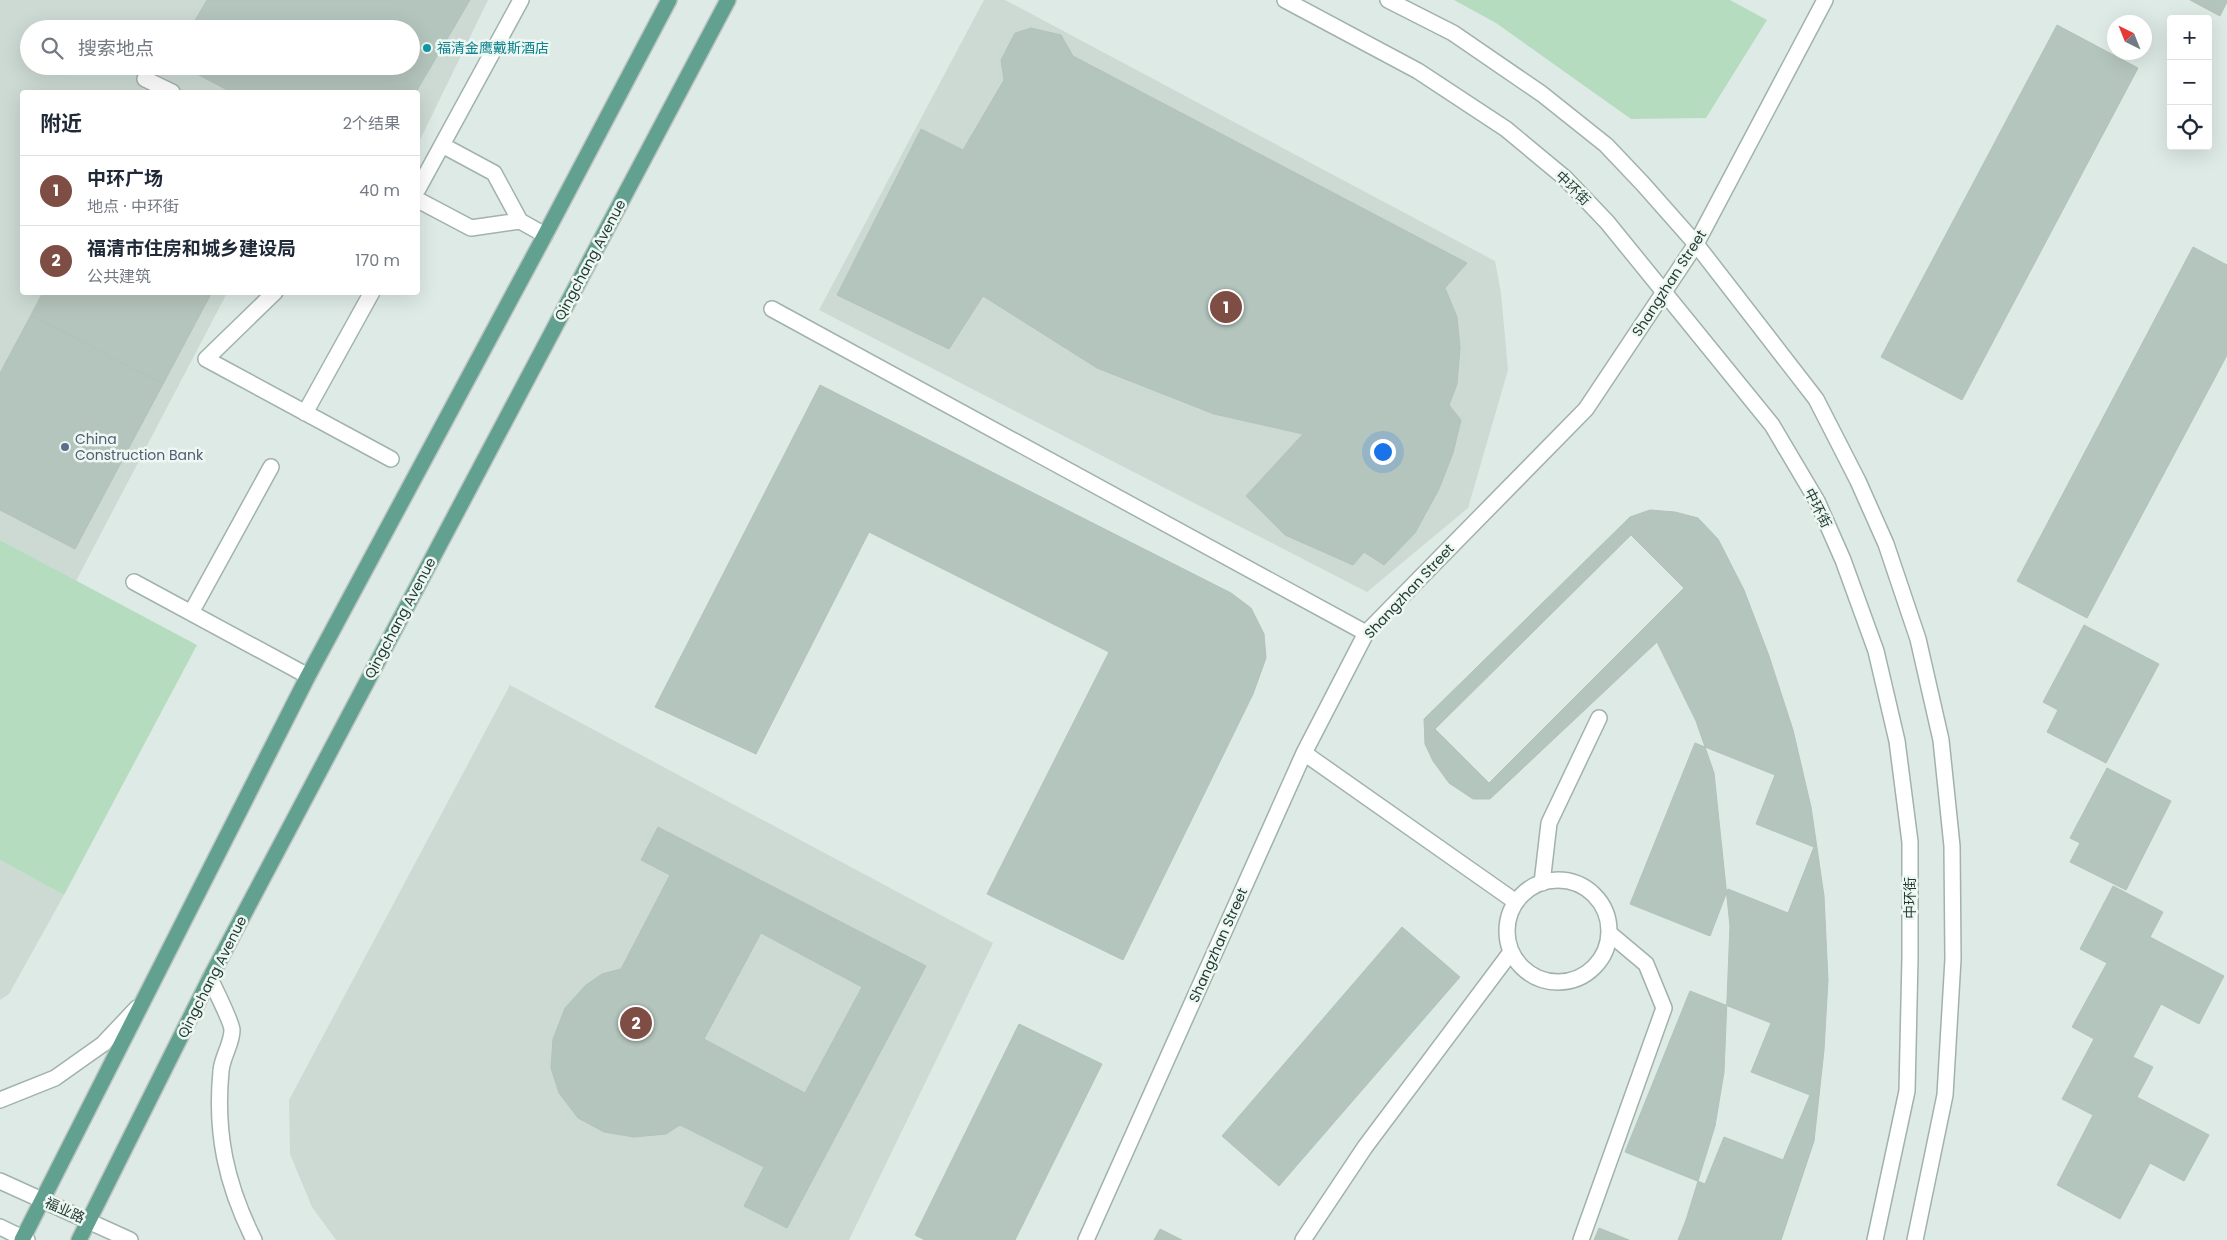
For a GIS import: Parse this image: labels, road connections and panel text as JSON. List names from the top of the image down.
{
  "streets": {
    "main road": ["Qingchang Avenue"],
    "street": ["中环街", "Shangzhan Street", "福业路"]
  },
  "crossings": [
    ["中环街", "Shangzhan Street"],
    ["Qingchang Avenue", "福业路"]
  ],
  "places": ["福清金鹰戴斯酒店", "China Construction Bank"],
  "north": "top left",
  "page": {
    "map_buttons": ["+", "−"],
    "search": "搜索地点",
    "heading": ["附近", "2个结果"],
    "list": [
      {
        "mark": "1",
        "name": "中环广场",
        "note": "地点 · 中环街",
        "value": "40 m"
      },
      {
        "mark": "2",
        "name": "福清市住房和城乡建设局",
        "note": "公共建筑",
        "value": "170 m"
      }
    ],
    "pins": ["1", "2"]
  }
}
